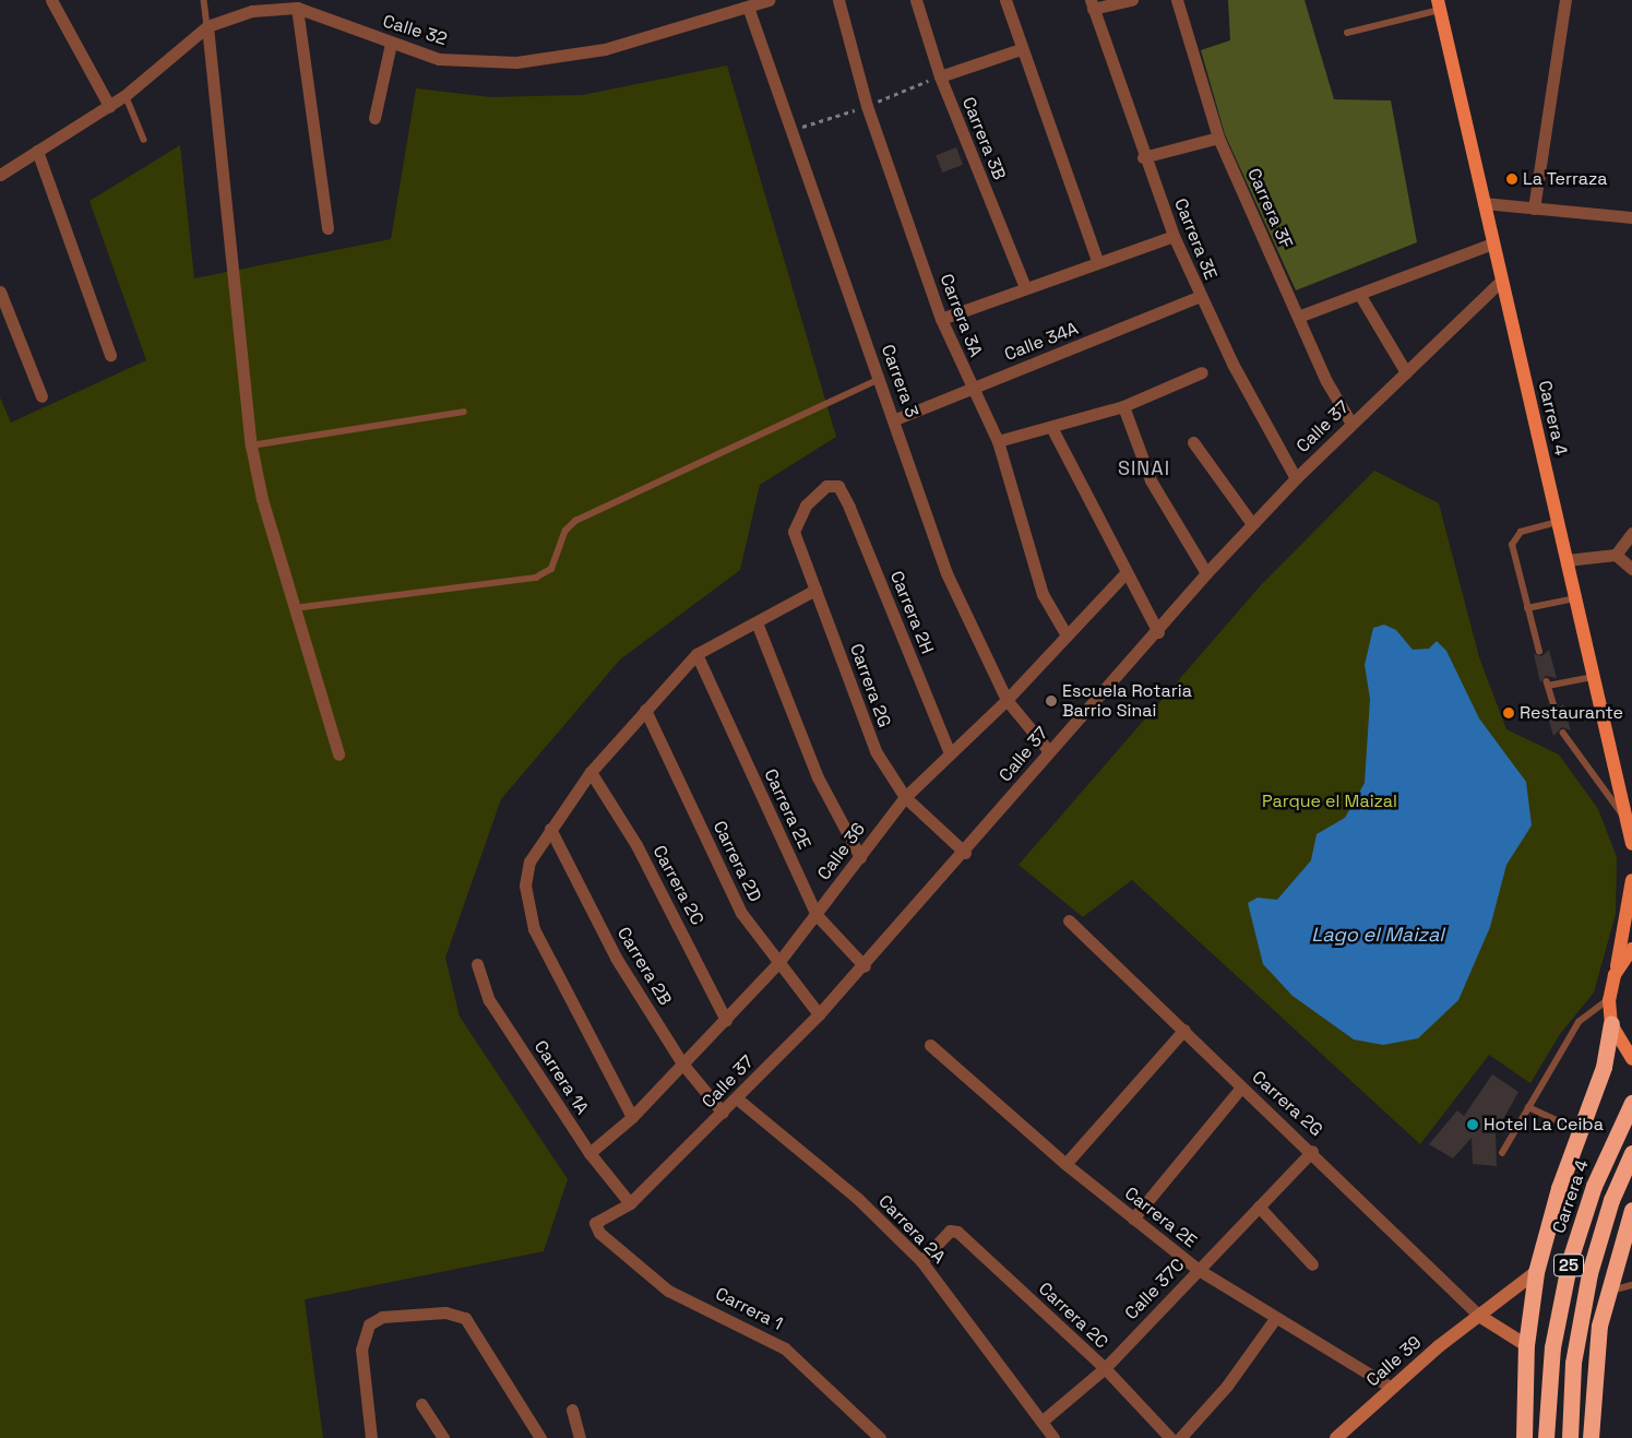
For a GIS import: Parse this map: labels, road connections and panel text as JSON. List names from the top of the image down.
{
  "streets": {
    "highway": ["Carrera 4", "25"],
    "street": [
      "Calle 32",
      "Carrera 3B",
      "Carrera 3F",
      "Carrera 3E",
      "Carrera 3A",
      "Calle 34A",
      "Carrera 3",
      "Calle 37",
      "Carrera 2H",
      "Carrera 2G",
      "Carrera 2E",
      "Calle 36",
      "Carrera 2D",
      "Carrera 2C",
      "Carrera 2B",
      "Carrera 1A",
      "Carrera 2A",
      "Calle 37C",
      "Carrera 1",
      "Calle 39"
    ]
  },
  "crossings": [
    ["Calle 32", "Carrera 3"],
    ["Carrera 3F", "Calle 37"],
    ["Carrera 3E", "Calle 34A"],
    ["Carrera 3E", "Calle 37"],
    ["Carrera 3A", "Calle 34A"],
    ["Carrera 3A", "Calle 36"],
    ["Calle 34A", "Carrera 3"],
    ["Carrera 3", "Calle 37"],
    ["Carrera 3", "Calle 36"],
    ["Carrera 4", "Calle 37"],
    ["Calle 37", "Carrera 2G"],
    ["Calle 37", "Carrera 2E"],
    ["Calle 37", "Carrera 2D"],
    ["Calle 37", "Carrera 2B"],
    ["Calle 37", "Carrera 1A"],
    ["Calle 37", "Carrera 2A"],
    ["Calle 37", "Carrera 1"],
    ["Carrera 2H", "Carrera 2G"],
    ["Carrera 2H", "Calle 36"],
    ["Carrera 2G", "Calle 36"],
    ["Carrera 2G", "Calle 37C"],
    ["Carrera 2G", "Calle 39"],
    ["Carrera 2E", "Calle 36"],
    ["Carrera 2E", "Calle 37C"],
    ["Carrera 2E", "Calle 39"],
    ["Calle 36", "Carrera 2D"],
    ["Calle 36", "Carrera 2C"],
    ["Calle 36", "Carrera 2B"],
    ["Calle 36", "Carrera 1A"],
    ["Carrera 2C", "Carrera 2A"],
    ["Carrera 2C", "Calle 37C"],
    ["Carrera 2A", "Calle 37C"]
  ],
  "districts": ["SINAI"],
  "water": ["Lago el Maizal"],
  "parks": ["Parque el Maizal"],
  "places": [
    "La Terraza",
    "Escuela Rotaria Barrio Sinai",
    "Restaurante",
    "Hotel La Ceiba"
  ]
}
